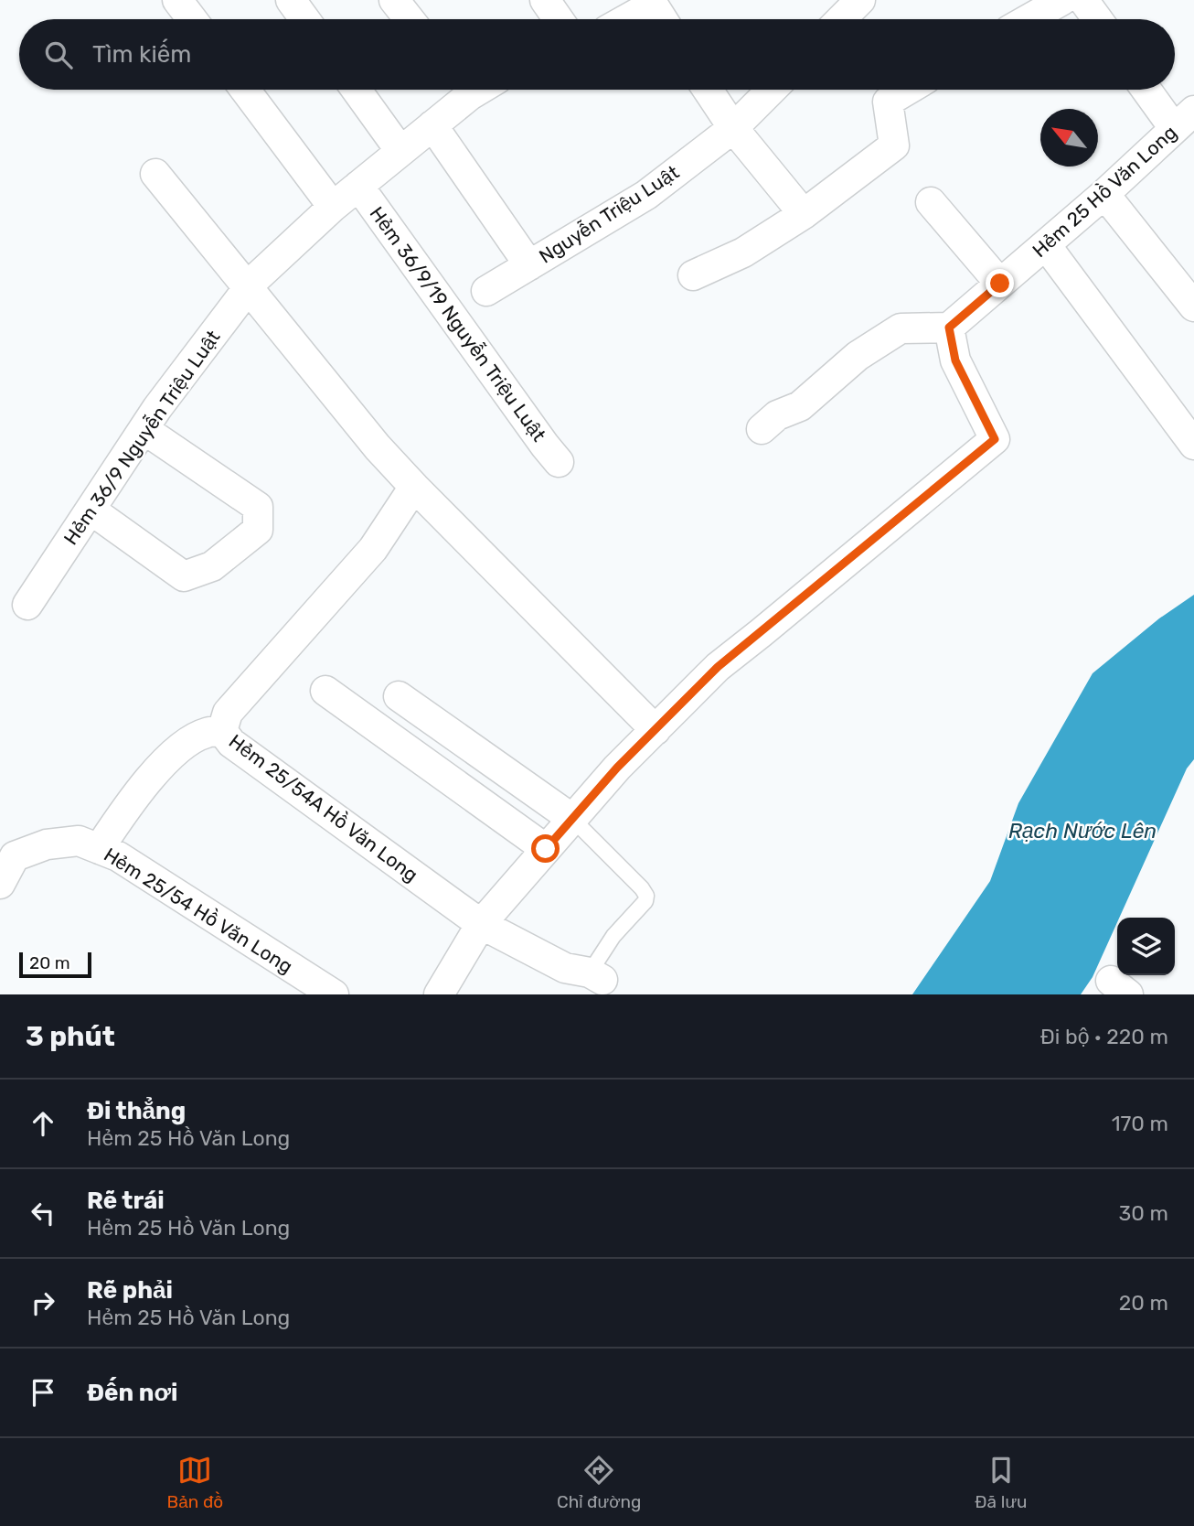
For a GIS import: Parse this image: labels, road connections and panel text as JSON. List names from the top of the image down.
{
  "streets": {
    "street": [
      "Hẻm 25 Hồ Văn Long",
      "Nguyễn Triệu Luật",
      "Hẻm 36/9/19 Nguyễn Triệu Luật",
      "Hẻm 36/9 Nguyễn Triệu Luật",
      "Hẻm 25/54A Hồ Văn Long",
      "Hẻm 25/54 Hồ Văn Long"
    ]
  },
  "crossings": [
    ["Hẻm 36/9/19 Nguyễn Triệu Luật", "Hẻm 36/9 Nguyễn Triệu Luật"]
  ],
  "water": ["Rạch Nước Lên"],
  "scale_bar": "20 m",
  "north": "top left",
  "page": {
    "search": "Tìm kiếm",
    "scale": "20 m",
    "heading": ["3 phút", "Đi bộ · 220 m"],
    "list": [
      ["Đi thẳng", "Hẻm 25 Hồ Văn Long", "170 m"],
      ["Rẽ trái", "Hẻm 25 Hồ Văn Long", "30 m"],
      ["Rẽ phải", "Hẻm 25 Hồ Văn Long", "20 m"],
      "Đến nơi"
    ],
    "nav": ["Bản đồ", "Chỉ đường", "Đã lưu"]
  }
}
